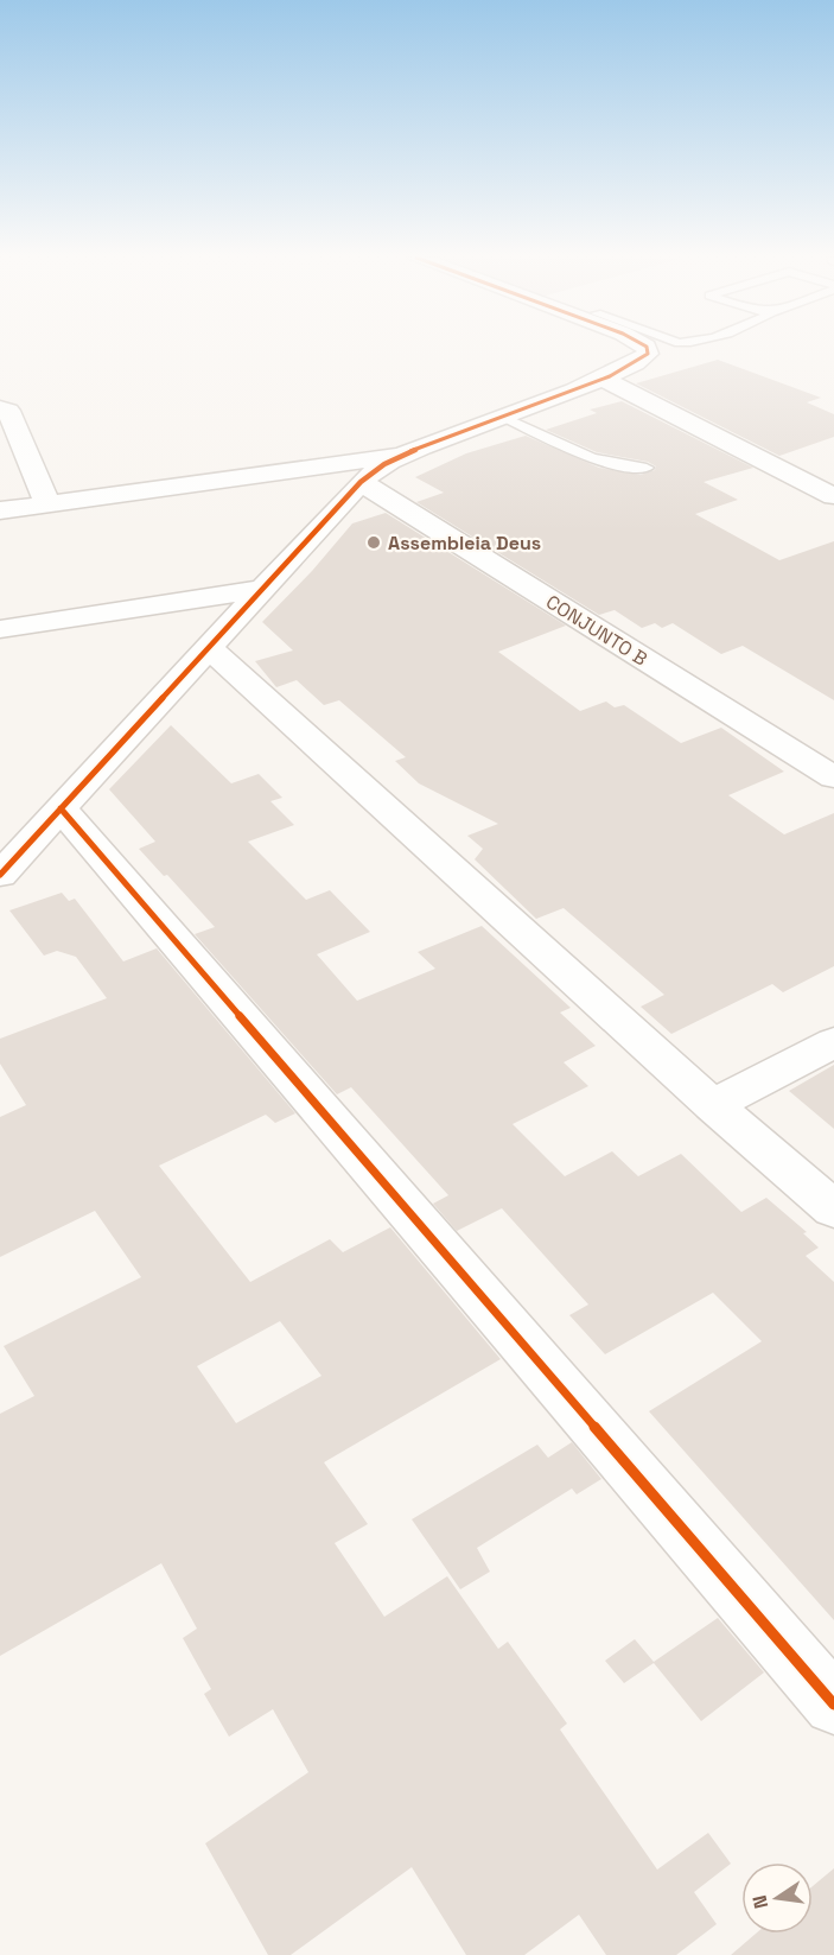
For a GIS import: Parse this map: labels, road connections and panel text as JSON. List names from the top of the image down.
{
  "streets": {
    "street": ["CONJUNTO B"]
  },
  "places": ["Assembleia Deus"],
  "north": "left"
}
